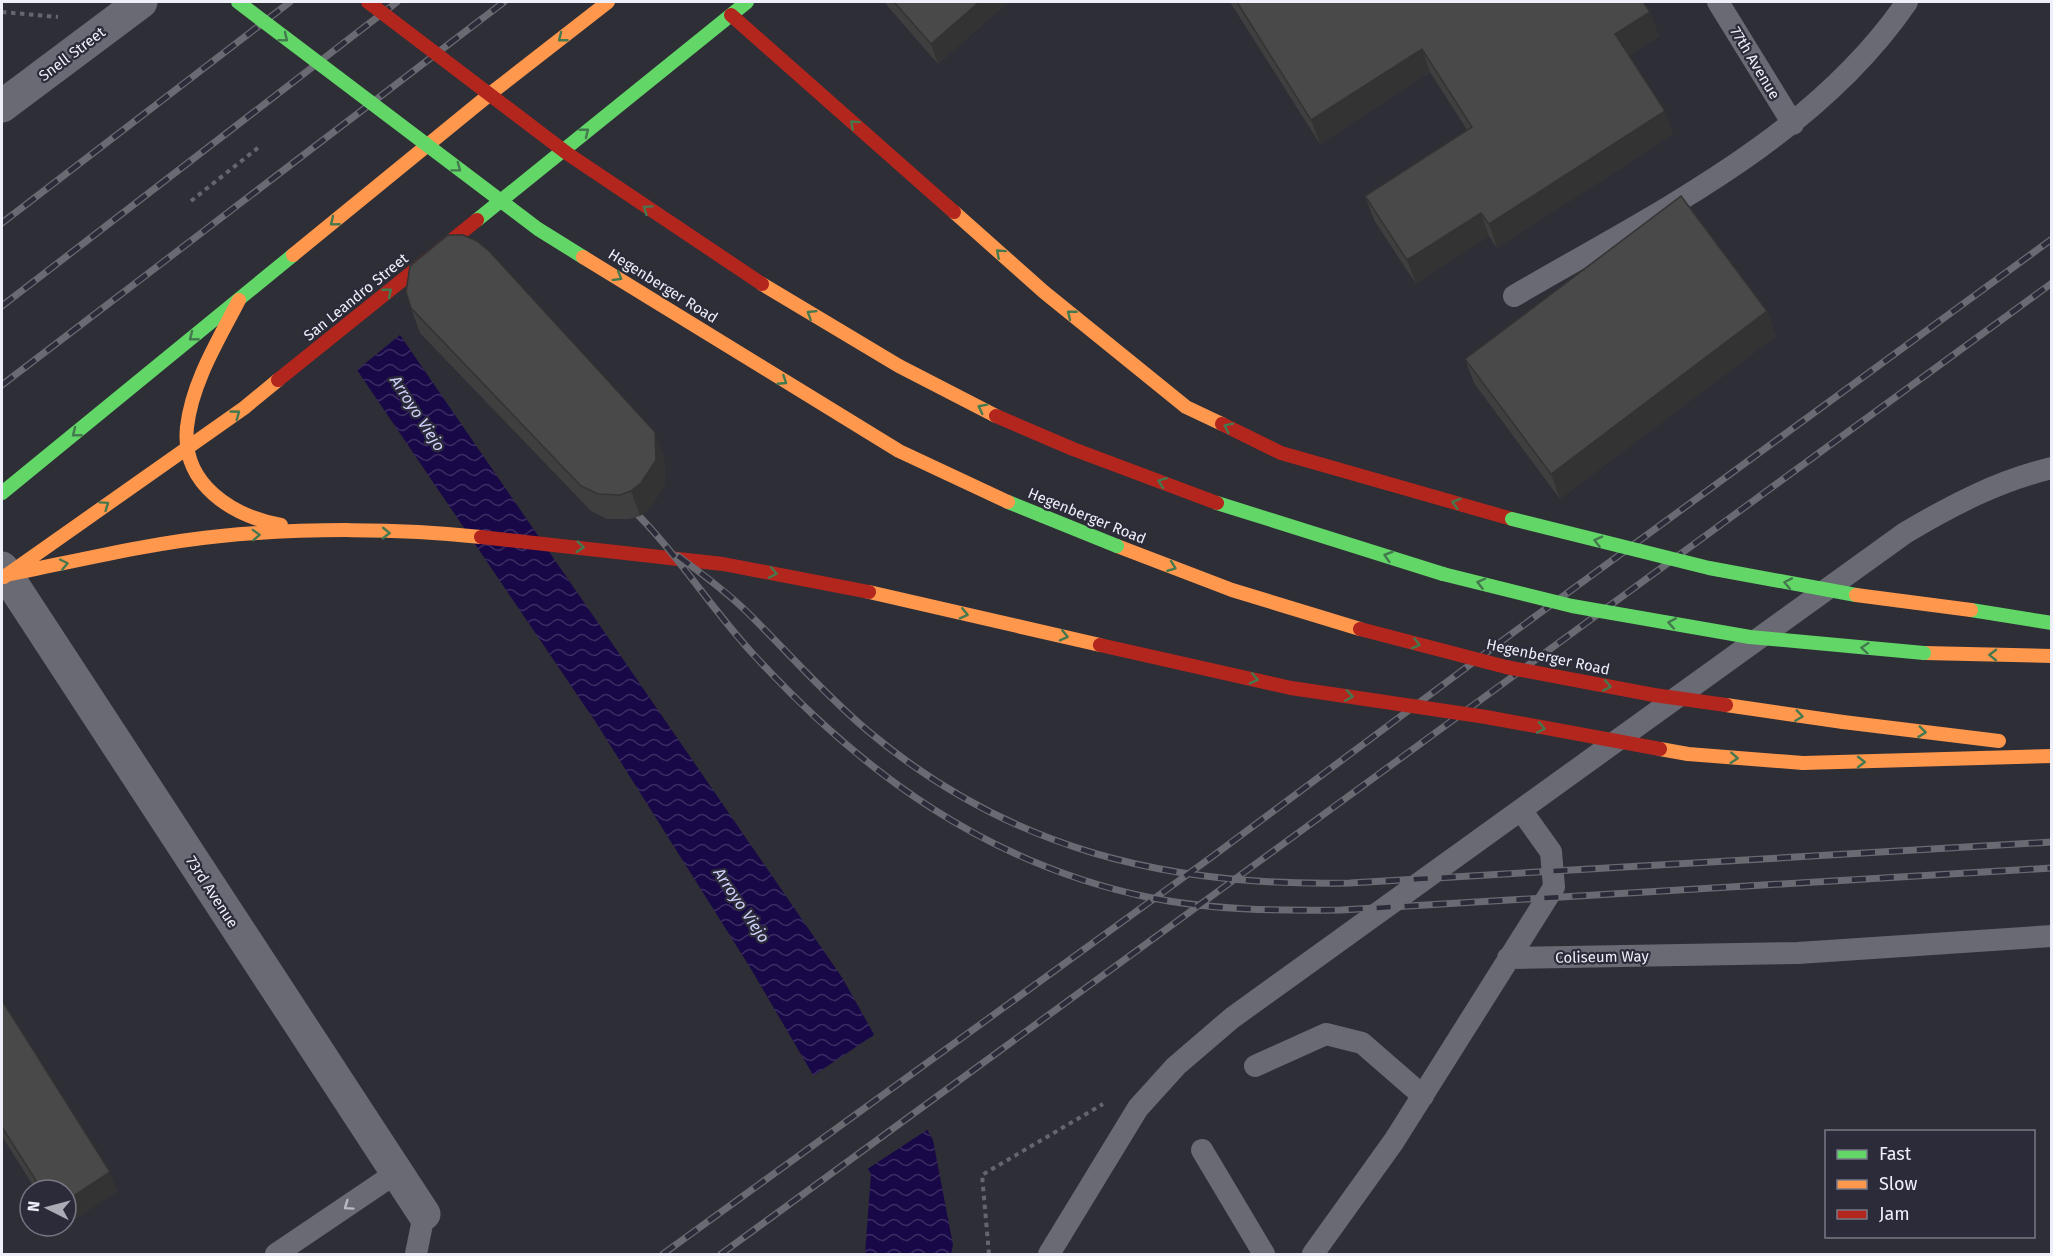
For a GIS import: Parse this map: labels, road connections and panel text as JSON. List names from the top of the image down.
{
  "streets": {
    "main road": ["Hegenberger Road", "San Leandro Street"],
    "street": ["Snell Street", "73rd Avenue"],
    "lane": ["77th Avenue", "Coliseum Way"]
  },
  "crossings": [
    ["San Leandro Street", "73rd Avenue"]
  ],
  "water": ["Arroyo Viejo"],
  "legend": ["Fast", "Slow", "Jam"],
  "north": "left"
}
